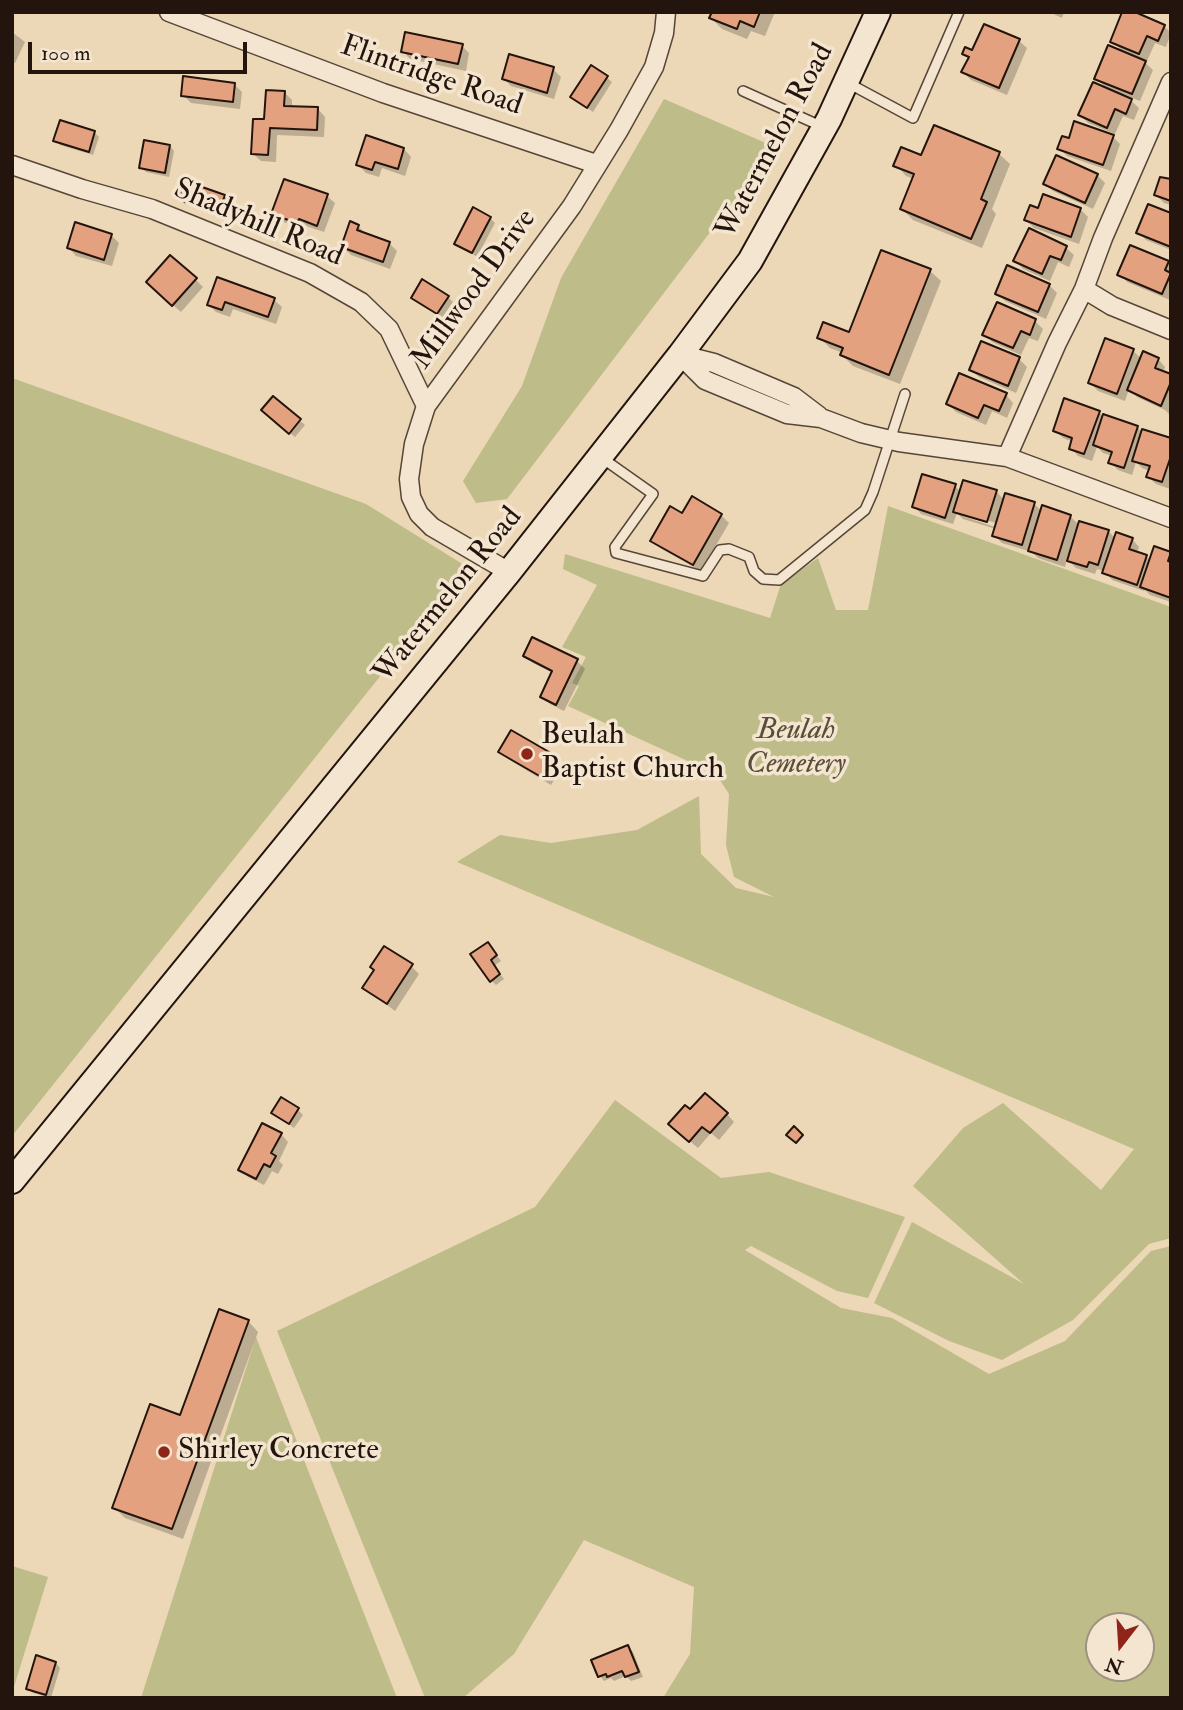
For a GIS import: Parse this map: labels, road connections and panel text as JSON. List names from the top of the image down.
{
  "streets": {
    "main road": ["Watermelon Road"],
    "street": ["Flintridge Road", "Shadyhill Road", "Millwood Drive"]
  },
  "crossings": [
    ["Flintridge Road", "Millwood Drive"],
    ["Watermelon Road", "Millwood Drive"],
    ["Shadyhill Road", "Millwood Drive"]
  ],
  "parks": ["Beulah Cemetery"],
  "places": ["Beulah Baptist Church", "Shirley Concrete"],
  "scale_bar": "100 m",
  "north": "bottom"
}
